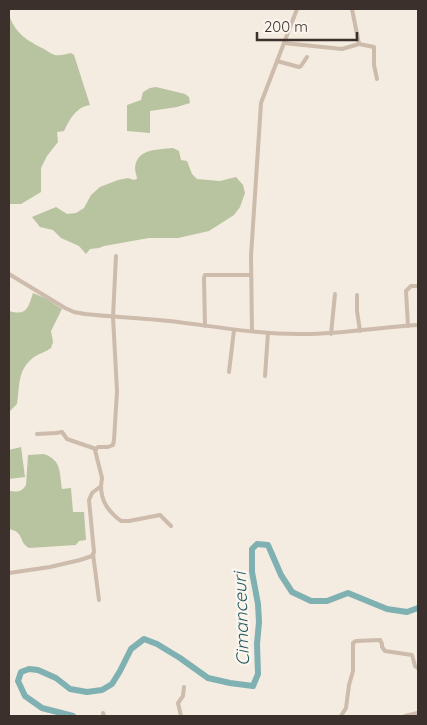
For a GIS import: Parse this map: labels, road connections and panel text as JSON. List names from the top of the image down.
{
  "water": ["Cimanceuri"],
  "scale_bar": "200 m"
}
